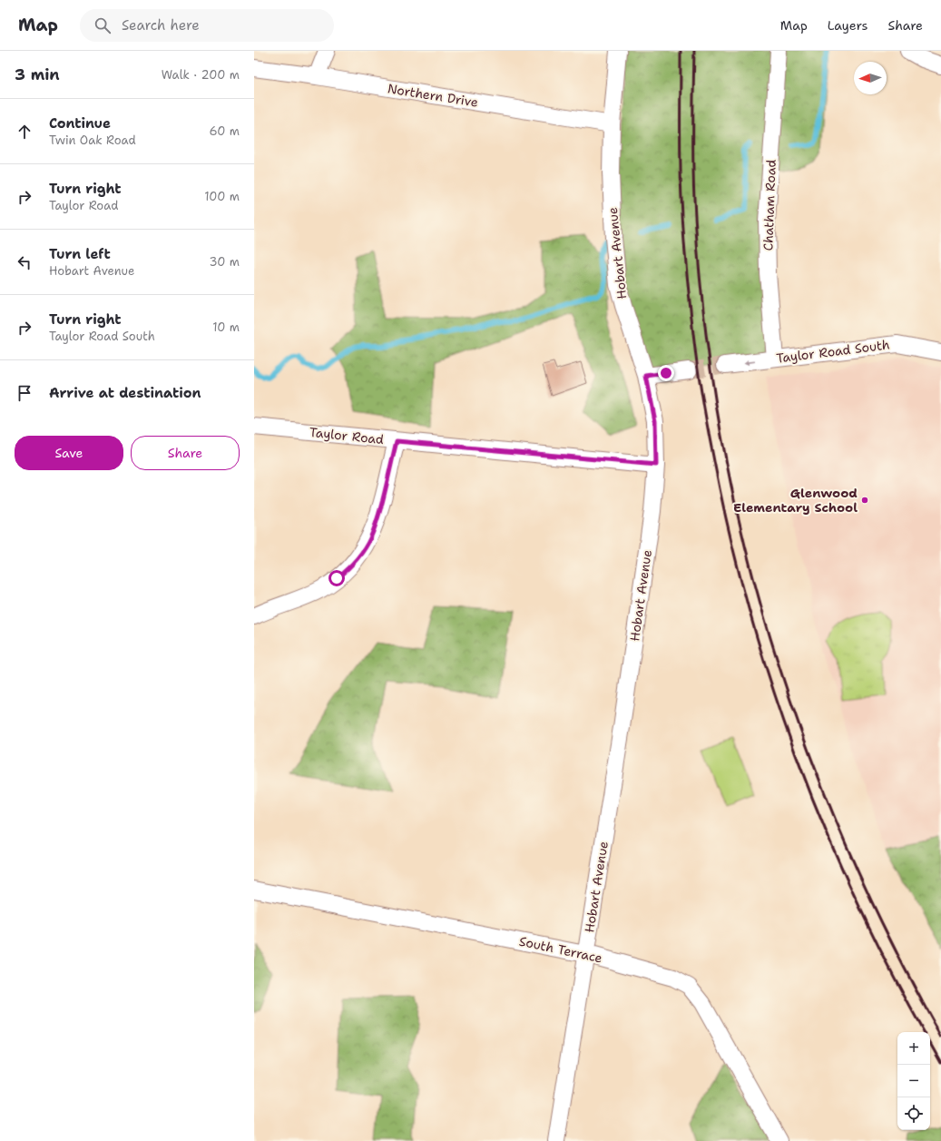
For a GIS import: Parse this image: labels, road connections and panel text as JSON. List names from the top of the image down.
{
  "streets": {
    "street": [
      "Northern Drive",
      "Chatham Road",
      "Hobart Avenue",
      "Taylor Road South",
      "Taylor Road",
      "South Terrace"
    ]
  },
  "crossings": [
    ["Northern Drive", "Hobart Avenue"],
    ["Chatham Road", "Taylor Road South"],
    ["Hobart Avenue", "Taylor Road"],
    ["Hobart Avenue", "South Terrace"]
  ],
  "places": ["Glenwood Elementary School"],
  "north": "left",
  "page": {
    "header": "Map",
    "search": "Search here",
    "nav": ["Map", "Layers", "Share"],
    "heading": ["3 min", "Walk · 200 m"],
    "list": [
      ["Continue", "Twin Oak Road", "60 m"],
      ["Turn right", "Taylor Road", "100 m"],
      ["Turn left", "Hobart Avenue", "30 m"],
      ["Turn right", "Taylor Road South", "10 m"],
      "Arrive at destination"
    ],
    "buttons": ["Save", "Share"],
    "map_buttons": ["+", "−"]
  }
}
